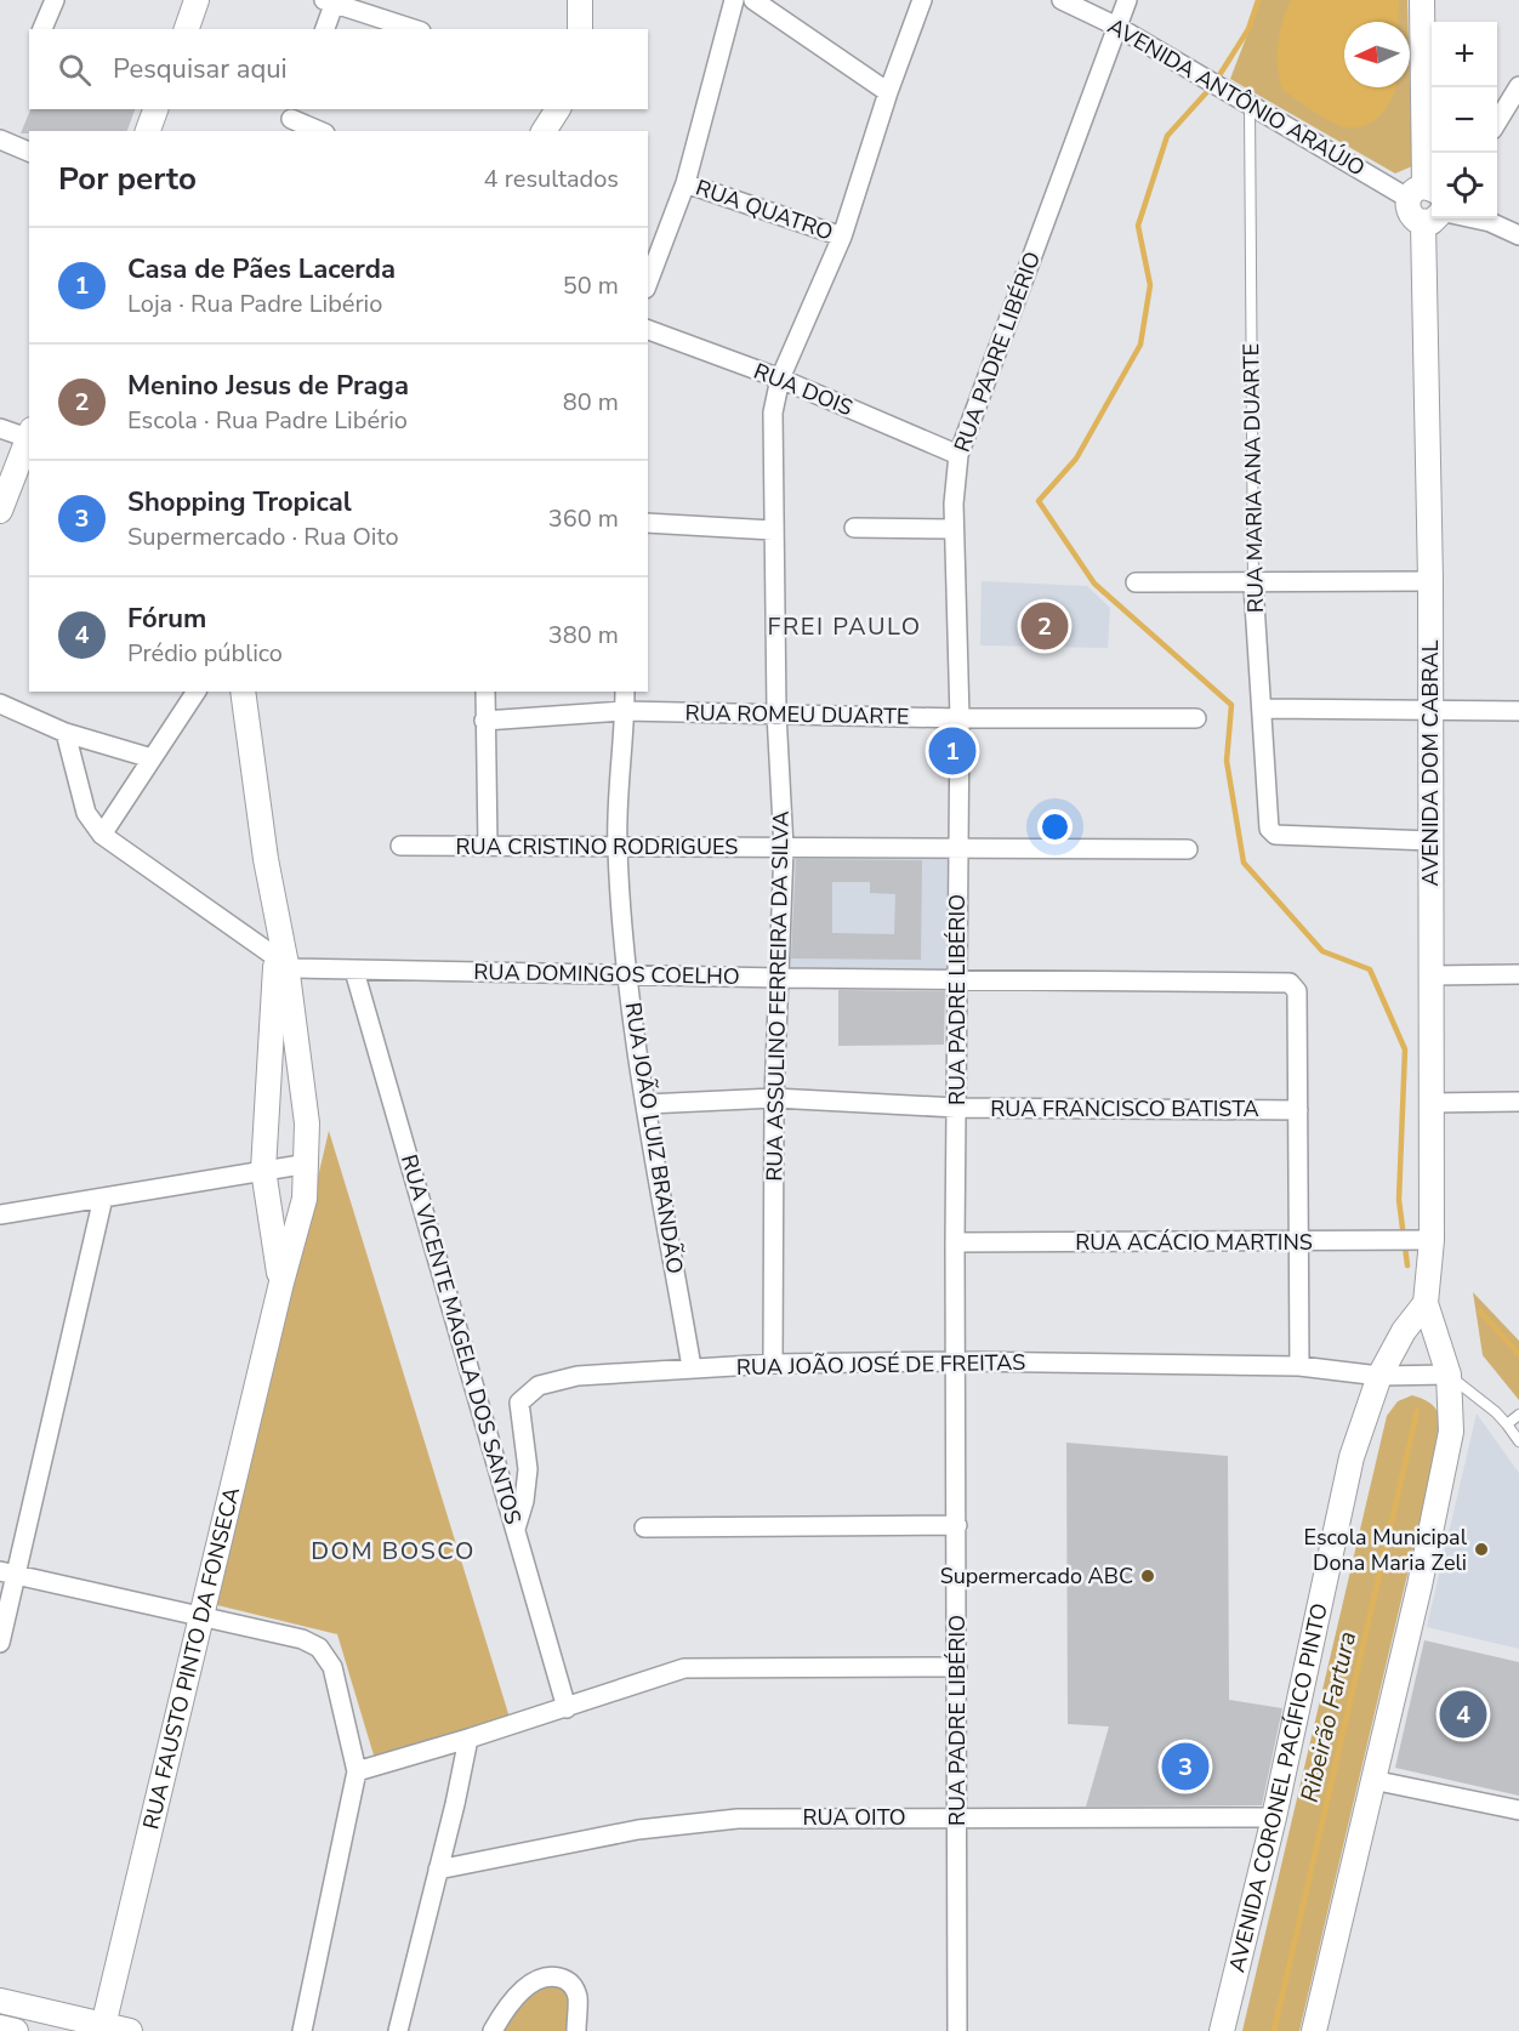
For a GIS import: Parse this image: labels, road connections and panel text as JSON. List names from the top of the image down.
{
  "streets": {
    "street": [
      "AVENIDA ANTÔNIO ARAÚJO",
      "RUA QUATRO",
      "RUA PADRE LIBÉRIO",
      "RUA DOIS",
      "RUA MARIA ANA DUARTE",
      "RUA ROMEU DUARTE",
      "AVENIDA DOM CABRAL",
      "RUA CRISTINO RODRIGUES",
      "RUA DOMINGOS COELHO",
      "RUA ASSULINO FERREIRA DA SILVA",
      "RUA FRANCISCO BATISTA",
      "RUA JOÃO LUIZ BRANDÃO",
      "RUA ACÁCIO MARTINS",
      "RUA VICENTE MAGELA DOS SANTOS",
      "RUA JOÃO JOSÉ DE FREITAS",
      "RUA FAUSTO PINTO DA FONSECA",
      "AVENIDA CORONEL PACÍFICO PINTO",
      "RUA OITO"
    ]
  },
  "crossings": [
    ["AVENIDA ANTÔNIO ARAÚJO", "RUA PADRE LIBÉRIO"],
    ["AVENIDA ANTÔNIO ARAÚJO", "RUA MARIA ANA DUARTE"],
    ["RUA QUATRO", "RUA ASSULINO FERREIRA DA SILVA"],
    ["RUA PADRE LIBÉRIO", "RUA DOIS"],
    ["RUA PADRE LIBÉRIO", "RUA ROMEU DUARTE"],
    ["RUA PADRE LIBÉRIO", "RUA CRISTINO RODRIGUES"],
    ["RUA PADRE LIBÉRIO", "RUA DOMINGOS COELHO"],
    ["RUA PADRE LIBÉRIO", "RUA FRANCISCO BATISTA"],
    ["RUA PADRE LIBÉRIO", "RUA ACÁCIO MARTINS"],
    ["RUA PADRE LIBÉRIO", "RUA JOÃO JOSÉ DE FREITAS"],
    ["RUA PADRE LIBÉRIO", "RUA OITO"],
    ["RUA DOIS", "RUA ASSULINO FERREIRA DA SILVA"],
    ["RUA MARIA ANA DUARTE", "AVENIDA DOM CABRAL"],
    ["RUA ROMEU DUARTE", "RUA ASSULINO FERREIRA DA SILVA"],
    ["RUA ROMEU DUARTE", "RUA JOÃO LUIZ BRANDÃO"],
    ["AVENIDA DOM CABRAL", "RUA ACÁCIO MARTINS"],
    ["AVENIDA DOM CABRAL", "AVENIDA CORONEL PACÍFICO PINTO"],
    ["RUA CRISTINO RODRIGUES", "RUA ASSULINO FERREIRA DA SILVA"],
    ["RUA CRISTINO RODRIGUES", "RUA JOÃO LUIZ BRANDÃO"],
    ["RUA DOMINGOS COELHO", "RUA ASSULINO FERREIRA DA SILVA"],
    ["RUA DOMINGOS COELHO", "RUA FRANCISCO BATISTA"],
    ["RUA DOMINGOS COELHO", "RUA JOÃO LUIZ BRANDÃO"],
    ["RUA DOMINGOS COELHO", "RUA VICENTE MAGELA DOS SANTOS"],
    ["RUA DOMINGOS COELHO", "RUA FAUSTO PINTO DA FONSECA"],
    ["RUA ASSULINO FERREIRA DA SILVA", "RUA FRANCISCO BATISTA"],
    ["RUA ASSULINO FERREIRA DA SILVA", "RUA JOÃO JOSÉ DE FREITAS"],
    ["RUA FRANCISCO BATISTA", "RUA JOÃO LUIZ BRANDÃO"],
    ["RUA JOÃO LUIZ BRANDÃO", "RUA JOÃO JOSÉ DE FREITAS"],
    ["RUA VICENTE MAGELA DOS SANTOS", "RUA JOÃO JOSÉ DE FREITAS"],
    ["RUA JOÃO JOSÉ DE FREITAS", "AVENIDA CORONEL PACÍFICO PINTO"],
    ["AVENIDA CORONEL PACÍFICO PINTO", "RUA OITO"]
  ],
  "districts": ["FREI PAULO", "DOM BOSCO"],
  "water": ["Ribeirão Fartura"],
  "places": ["Escola Municipal Dona Maria Zeli", "Supermercado ABC"],
  "north": "left",
  "page": {
    "map_buttons": ["+", "−"],
    "search": "Pesquisar aqui",
    "heading": ["Por perto", "4 resultados"],
    "list": [
      {
        "mark": "1",
        "name": "Casa de Pães Lacerda",
        "note": "Loja · Rua Padre Libério",
        "value": "50 m"
      },
      {
        "mark": "2",
        "name": "Menino Jesus de Praga",
        "note": "Escola · Rua Padre Libério",
        "value": "80 m"
      },
      {
        "mark": "3",
        "name": "Shopping Tropical",
        "note": "Supermercado · Rua Oito",
        "value": "360 m"
      },
      {
        "mark": "4",
        "name": "Fórum",
        "note": "Prédio público",
        "value": "380 m"
      }
    ],
    "pins": [
      "2",
      "1",
      "4",
      "3"
    ]
  }
}
